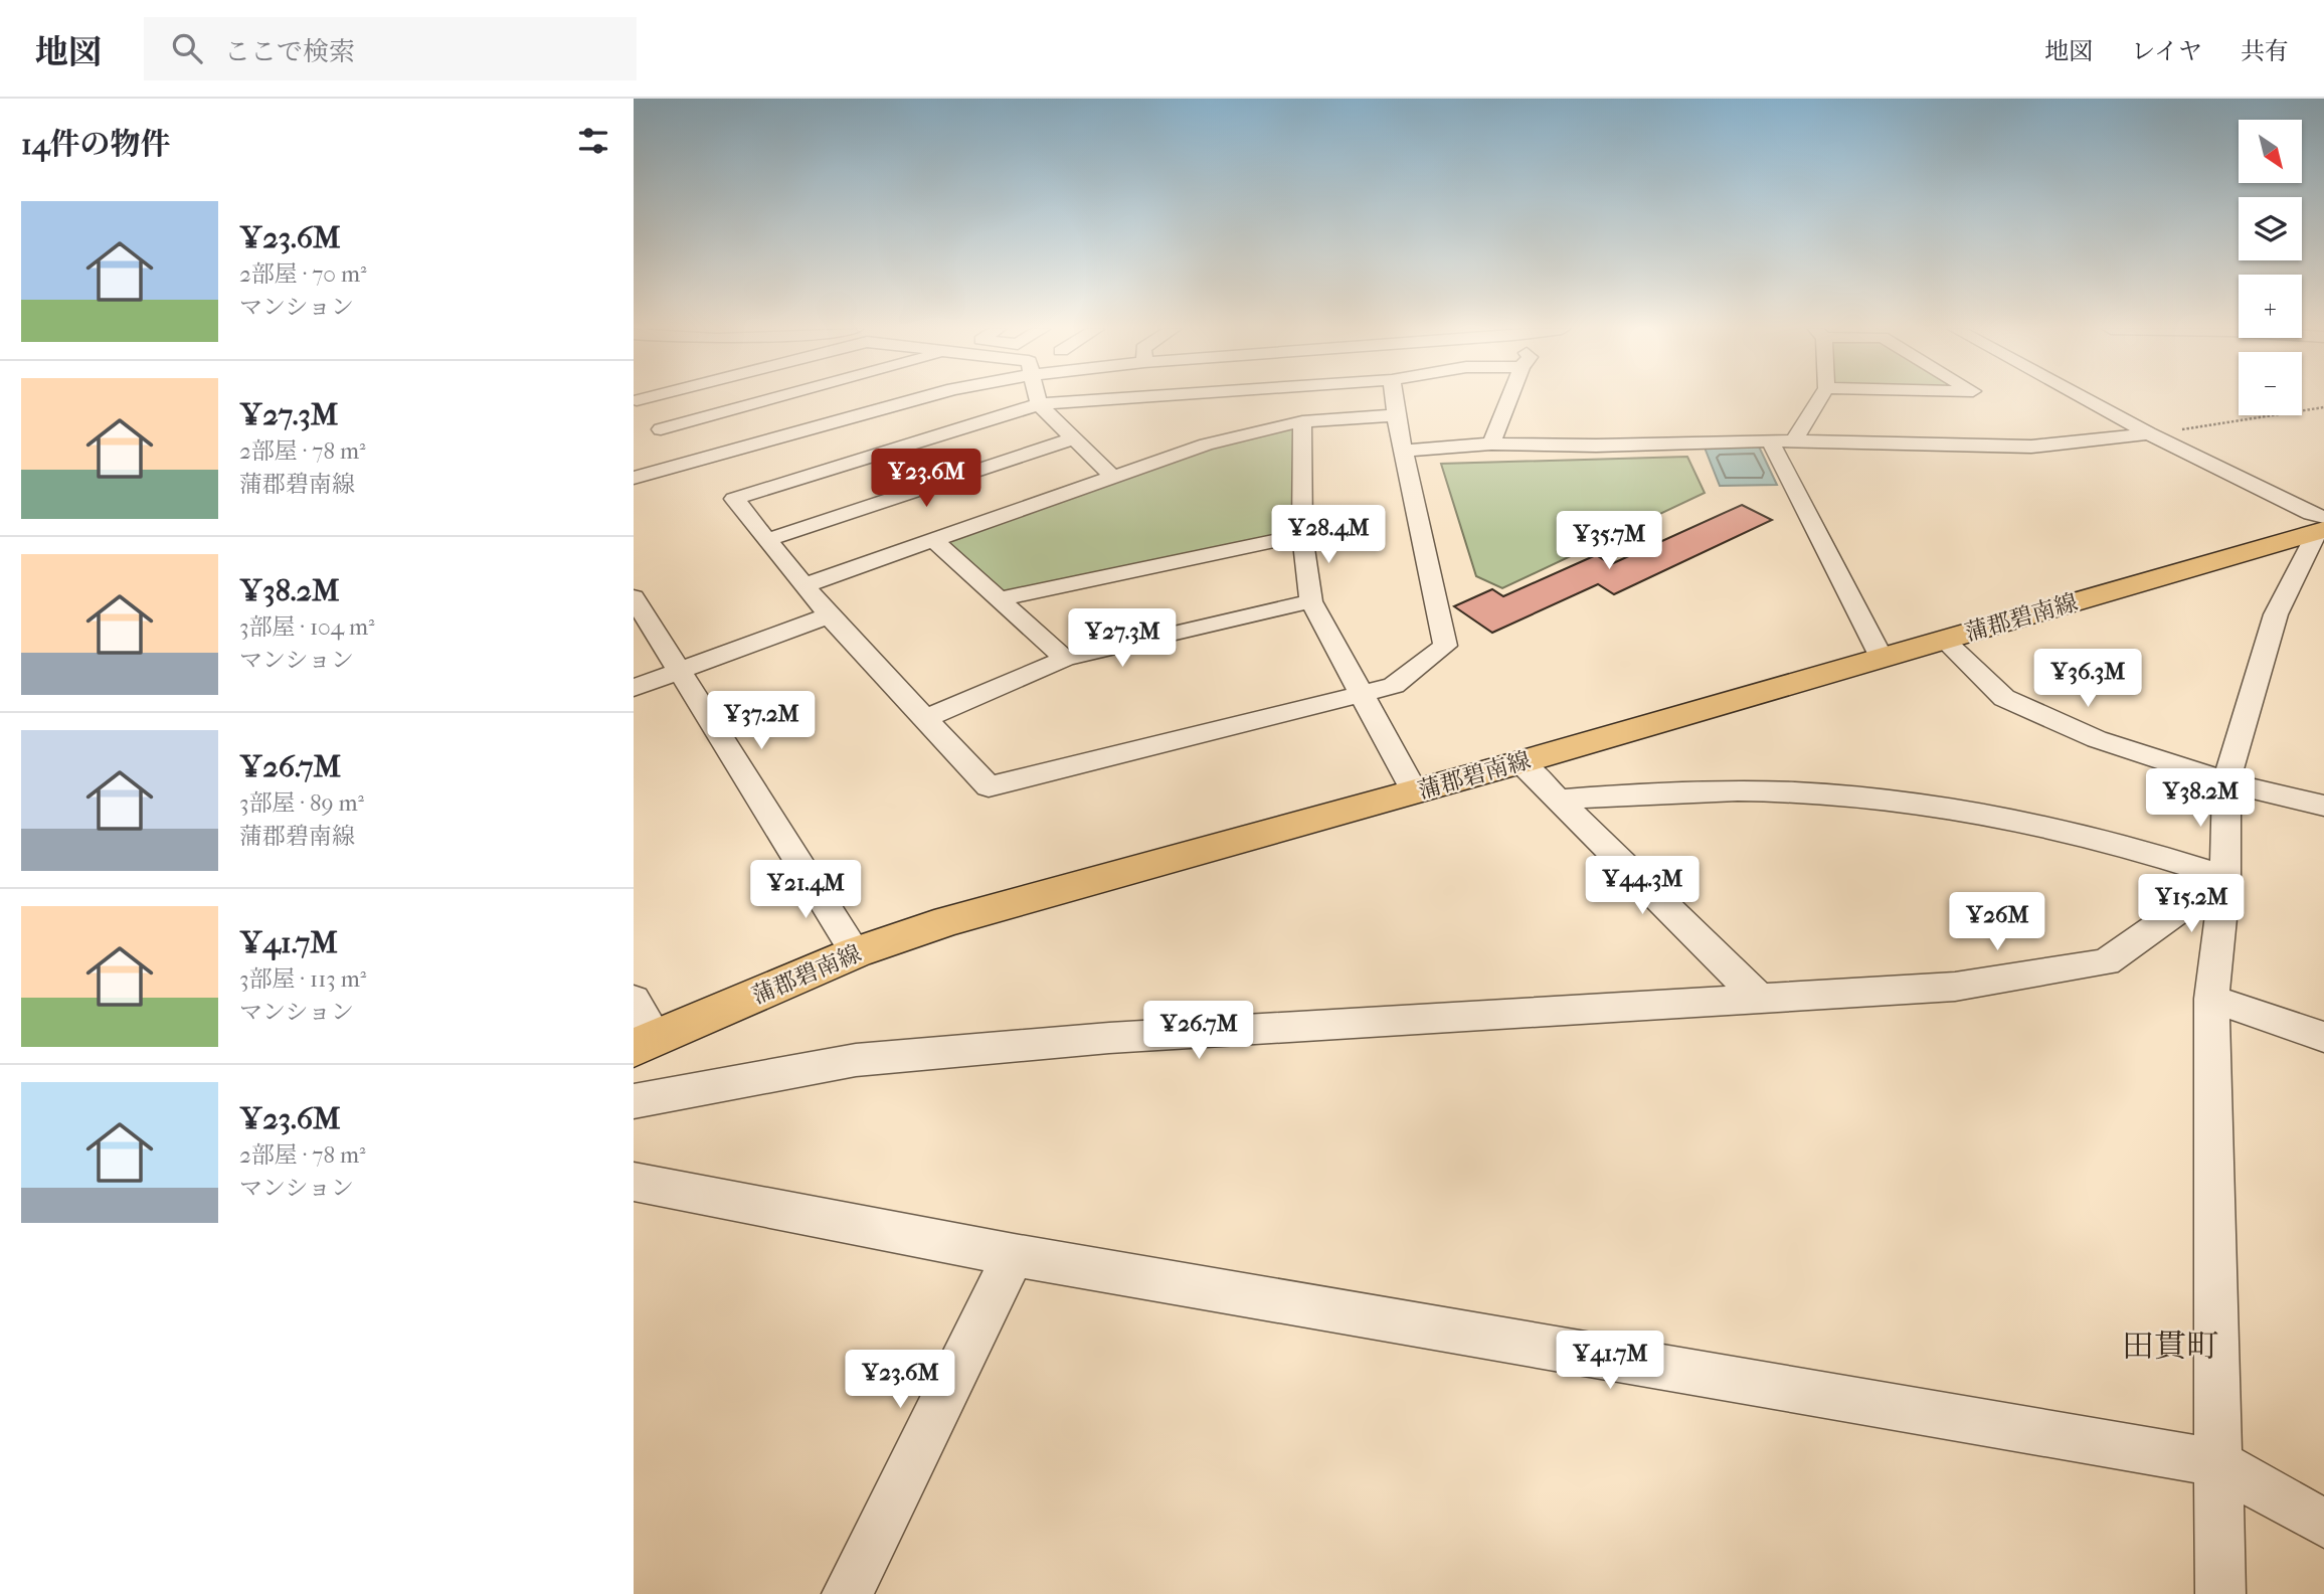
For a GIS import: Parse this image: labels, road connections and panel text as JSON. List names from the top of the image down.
{
  "streets": {
    "main road": ["蒲郡碧南線"]
  },
  "districts": ["田貫町"],
  "north": "bottom right",
  "page": {
    "header": "地図",
    "search": "ここで検索",
    "nav": ["地図", "レイヤ", "共有"],
    "heading": "14件の物件",
    "map_buttons": ["+", "−"],
    "list": [
      {
        "name": "¥23.6M",
        "note": "2部屋 · 70 m² · マンション"
      },
      {
        "name": "¥27.3M",
        "note": "2部屋 · 78 m² · 蒲郡碧南線"
      },
      {
        "name": "¥38.2M",
        "note": "3部屋 · 104 m² · マンション"
      },
      {
        "name": "¥26.7M",
        "note": "3部屋 · 89 m² · 蒲郡碧南線"
      },
      {
        "name": "¥41.7M",
        "note": "3部屋 · 113 m² · マンション"
      },
      {
        "name": "¥23.6M",
        "note": "2部屋 · 78 m² · マンション"
      }
    ],
    "price": [
      "¥23.6M",
      "¥28.4M",
      "¥35.7M",
      "¥27.3M",
      "¥36.3M",
      "¥37.2M",
      "¥38.2M",
      "¥44.3M",
      "¥21.4M",
      "¥15.2M",
      "¥26M",
      "¥26.7M",
      "¥41.7M",
      "¥23.6M"
    ]
  }
}
